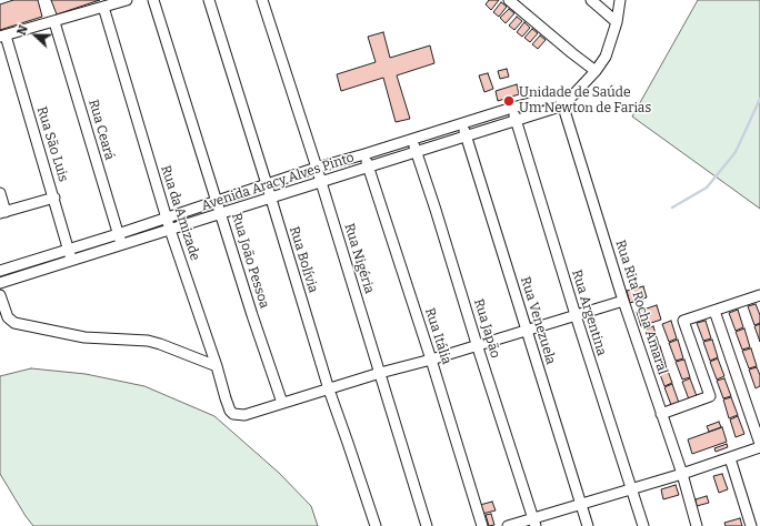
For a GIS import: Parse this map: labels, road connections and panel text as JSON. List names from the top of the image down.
{
  "streets": {
    "street": [
      "Rua Ceará",
      "Rua São Luis",
      "Avenida Aracy Alves Pinto",
      "Rua da Amizade",
      "Rua Nigéria",
      "Rua Bolívia",
      "Rua João Pessoa",
      "Rua Rita Rocha Amaral",
      "Rua Argentina",
      "Rua Venezuela",
      "Rua Japão",
      "Rua Itália"
    ]
  },
  "crossings": [
    ["Rua Ceará", "Avenida Aracy Alves Pinto"],
    ["Rua São Luis", "Avenida Aracy Alves Pinto"],
    ["Avenida Aracy Alves Pinto", "Rua da Amizade"],
    ["Avenida Aracy Alves Pinto", "Rua Nigéria"],
    ["Avenida Aracy Alves Pinto", "Rua Bolívia"],
    ["Avenida Aracy Alves Pinto", "Rua João Pessoa"],
    ["Avenida Aracy Alves Pinto", "Rua Rita Rocha Amaral"],
    ["Avenida Aracy Alves Pinto", "Rua Argentina"],
    ["Avenida Aracy Alves Pinto", "Rua Venezuela"],
    ["Avenida Aracy Alves Pinto", "Rua Japão"],
    ["Avenida Aracy Alves Pinto", "Rua Itália"],
    ["Rua da Amizade", "Rua João Pessoa"]
  ],
  "places": ["Unidade de Saúde Um Newton de Farias"],
  "north": "left"
}
